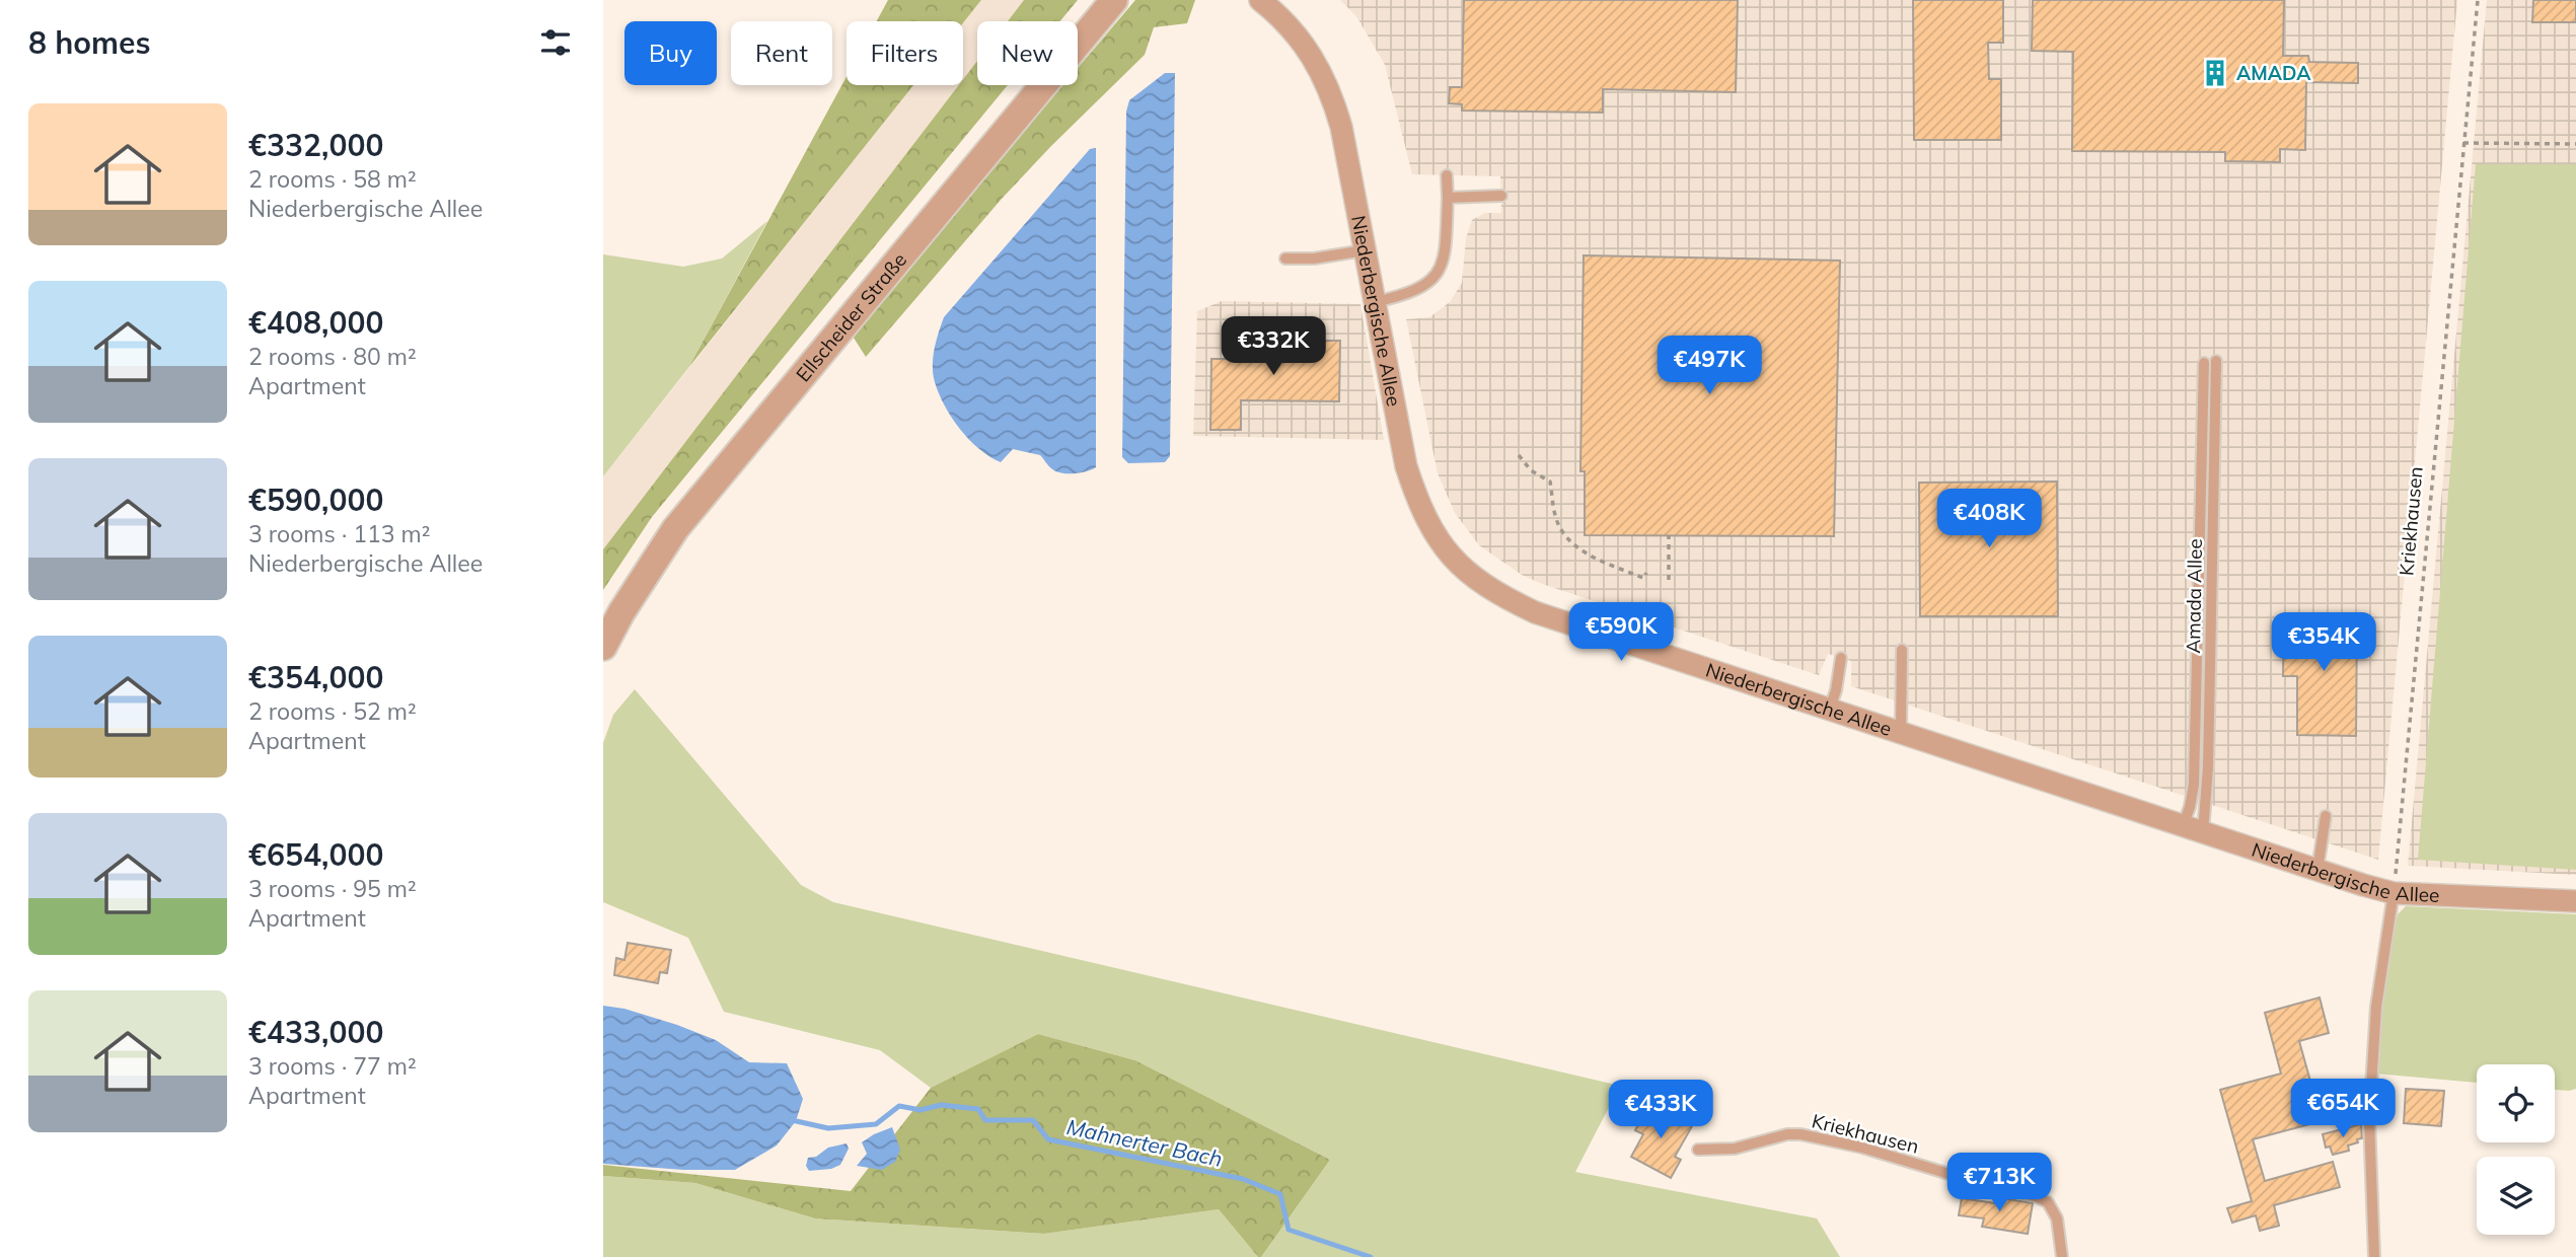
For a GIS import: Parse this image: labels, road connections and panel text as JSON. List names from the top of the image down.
{
  "streets": {
    "street": ["Niederbergische Allee", "Ellscheider Straße"],
    "lane": ["Kriekhausen", "Amada Allee"]
  },
  "crossings": [
    ["Niederbergische Allee", "Kriekhausen"],
    ["Niederbergische Allee", "Amada Allee"]
  ],
  "water": ["Mahnerter Bach"],
  "places": {
    "building": ["AMADA"]
  },
  "page": {
    "heading": "8 homes",
    "chip": [
      "Buy",
      "Rent",
      "Filters",
      "New"
    ],
    "list": [
      {
        "name": "€332,000",
        "note": "2 rooms · 58 m² · Niederbergische Allee"
      },
      {
        "name": "€408,000",
        "note": "2 rooms · 80 m² · Apartment"
      },
      {
        "name": "€590,000",
        "note": "3 rooms · 113 m² · Niederbergische Allee"
      },
      {
        "name": "€354,000",
        "note": "2 rooms · 52 m² · Apartment"
      },
      {
        "name": "€654,000",
        "note": "3 rooms · 95 m² · Apartment"
      },
      {
        "name": "€433,000",
        "note": "3 rooms · 77 m² · Apartment"
      }
    ],
    "price": [
      "€332K",
      "€497K",
      "€408K",
      "€590K",
      "€354K",
      "€654K",
      "€433K",
      "€713K"
    ]
  }
}
